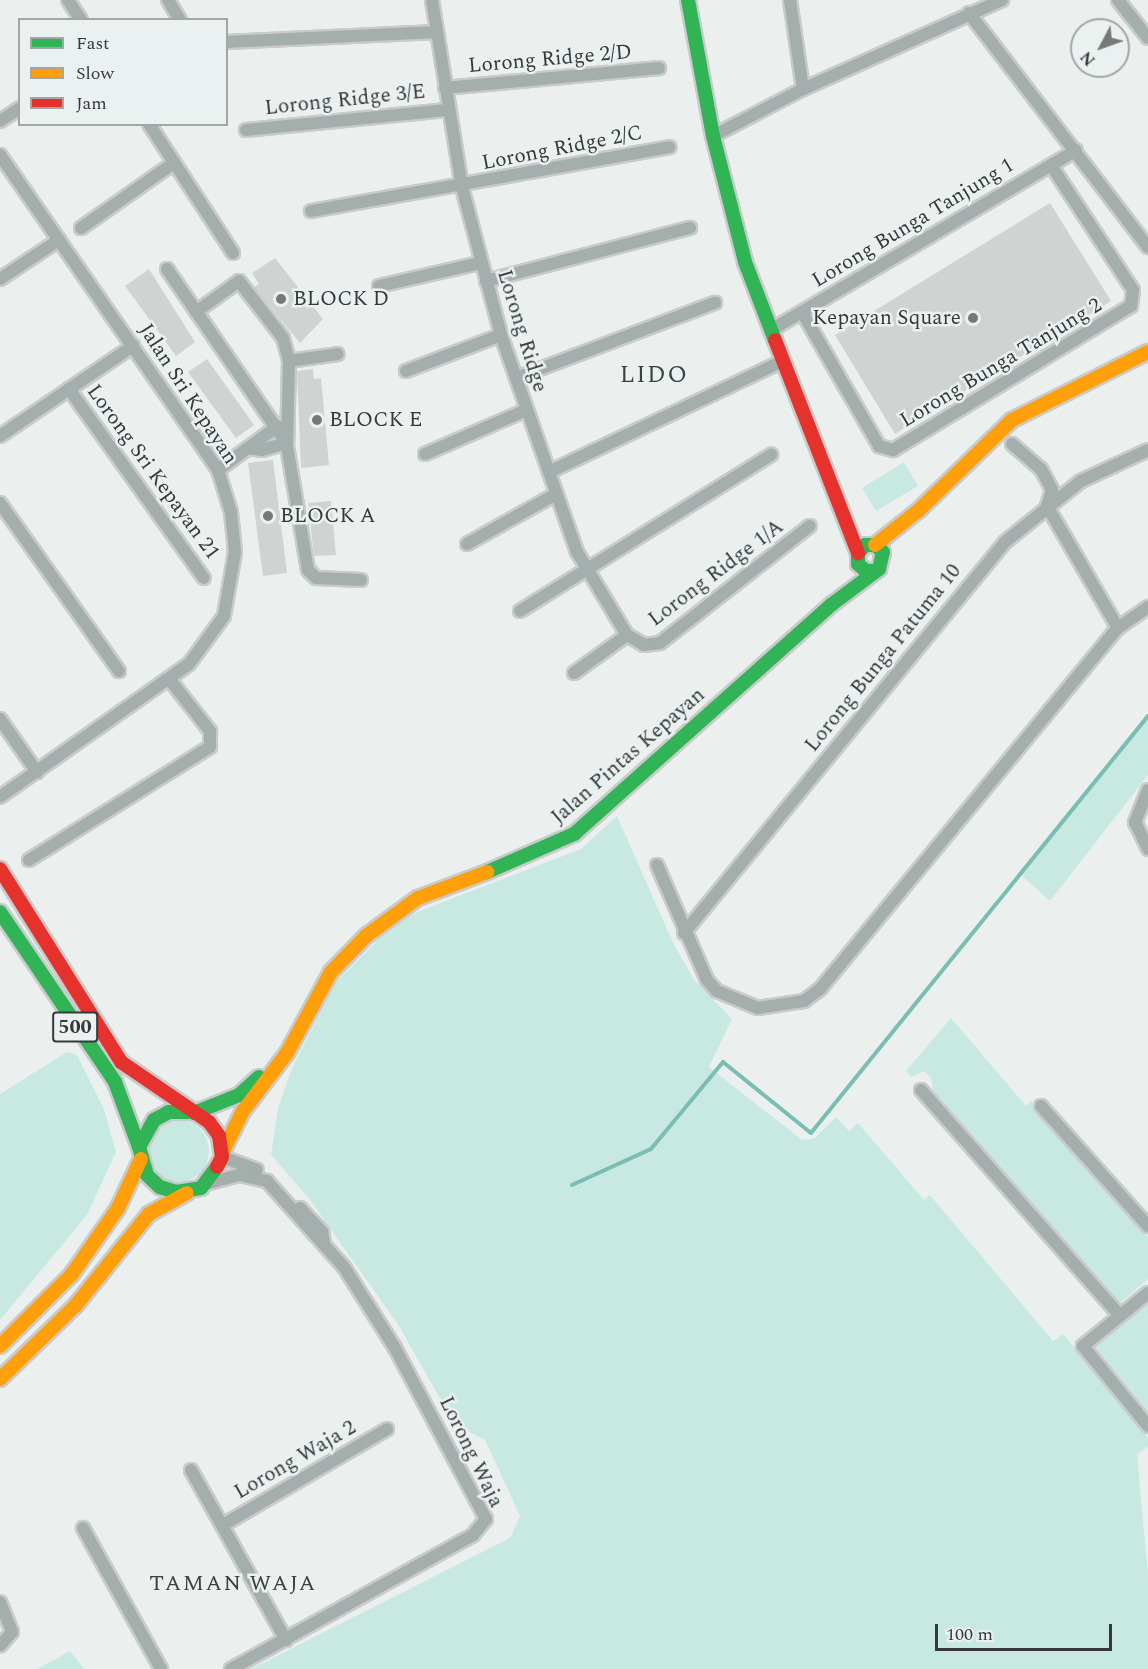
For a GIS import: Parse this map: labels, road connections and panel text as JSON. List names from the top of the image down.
{
  "streets": {
    "street": [
      "Lorong Ridge 2/D",
      "Lorong Ridge 3/E",
      "Lorong Ridge 2/C",
      "Lorong Bunga Tanjung 1",
      "Lorong Ridge",
      "Lorong Bunga Tanjung 2",
      "Jalan Sri Kepayan",
      "Lorong Sri Kepayan 21",
      "Lorong Ridge 1/A",
      "Lorong Bunga Patuma 10",
      "Jalan Pintas Kepayan",
      "500",
      "Lorong Waja",
      "Lorong Waja 2"
    ]
  },
  "crossings": [
    ["Lorong Ridge 2/D", "Lorong Ridge"],
    ["Lorong Ridge 3/E", "Lorong Ridge"],
    ["Lorong Ridge 2/C", "Lorong Ridge"],
    ["Lorong Bunga Tanjung 1", "Lorong Bunga Tanjung 2"],
    ["Lorong Ridge", "Lorong Ridge 1/A"],
    ["Jalan Pintas Kepayan", "500"],
    ["Jalan Pintas Kepayan", "Lorong Waja"],
    ["500", "Lorong Waja"]
  ],
  "districts": ["LIDO", "TAMAN WAJA"],
  "places": [
    "BLOCK D",
    "Kepayan Square",
    "BLOCK E",
    "BLOCK A"
  ],
  "legend": ["Fast", "Slow", "Jam"],
  "scale_bar": "100 m",
  "north": "bottom left"
}
